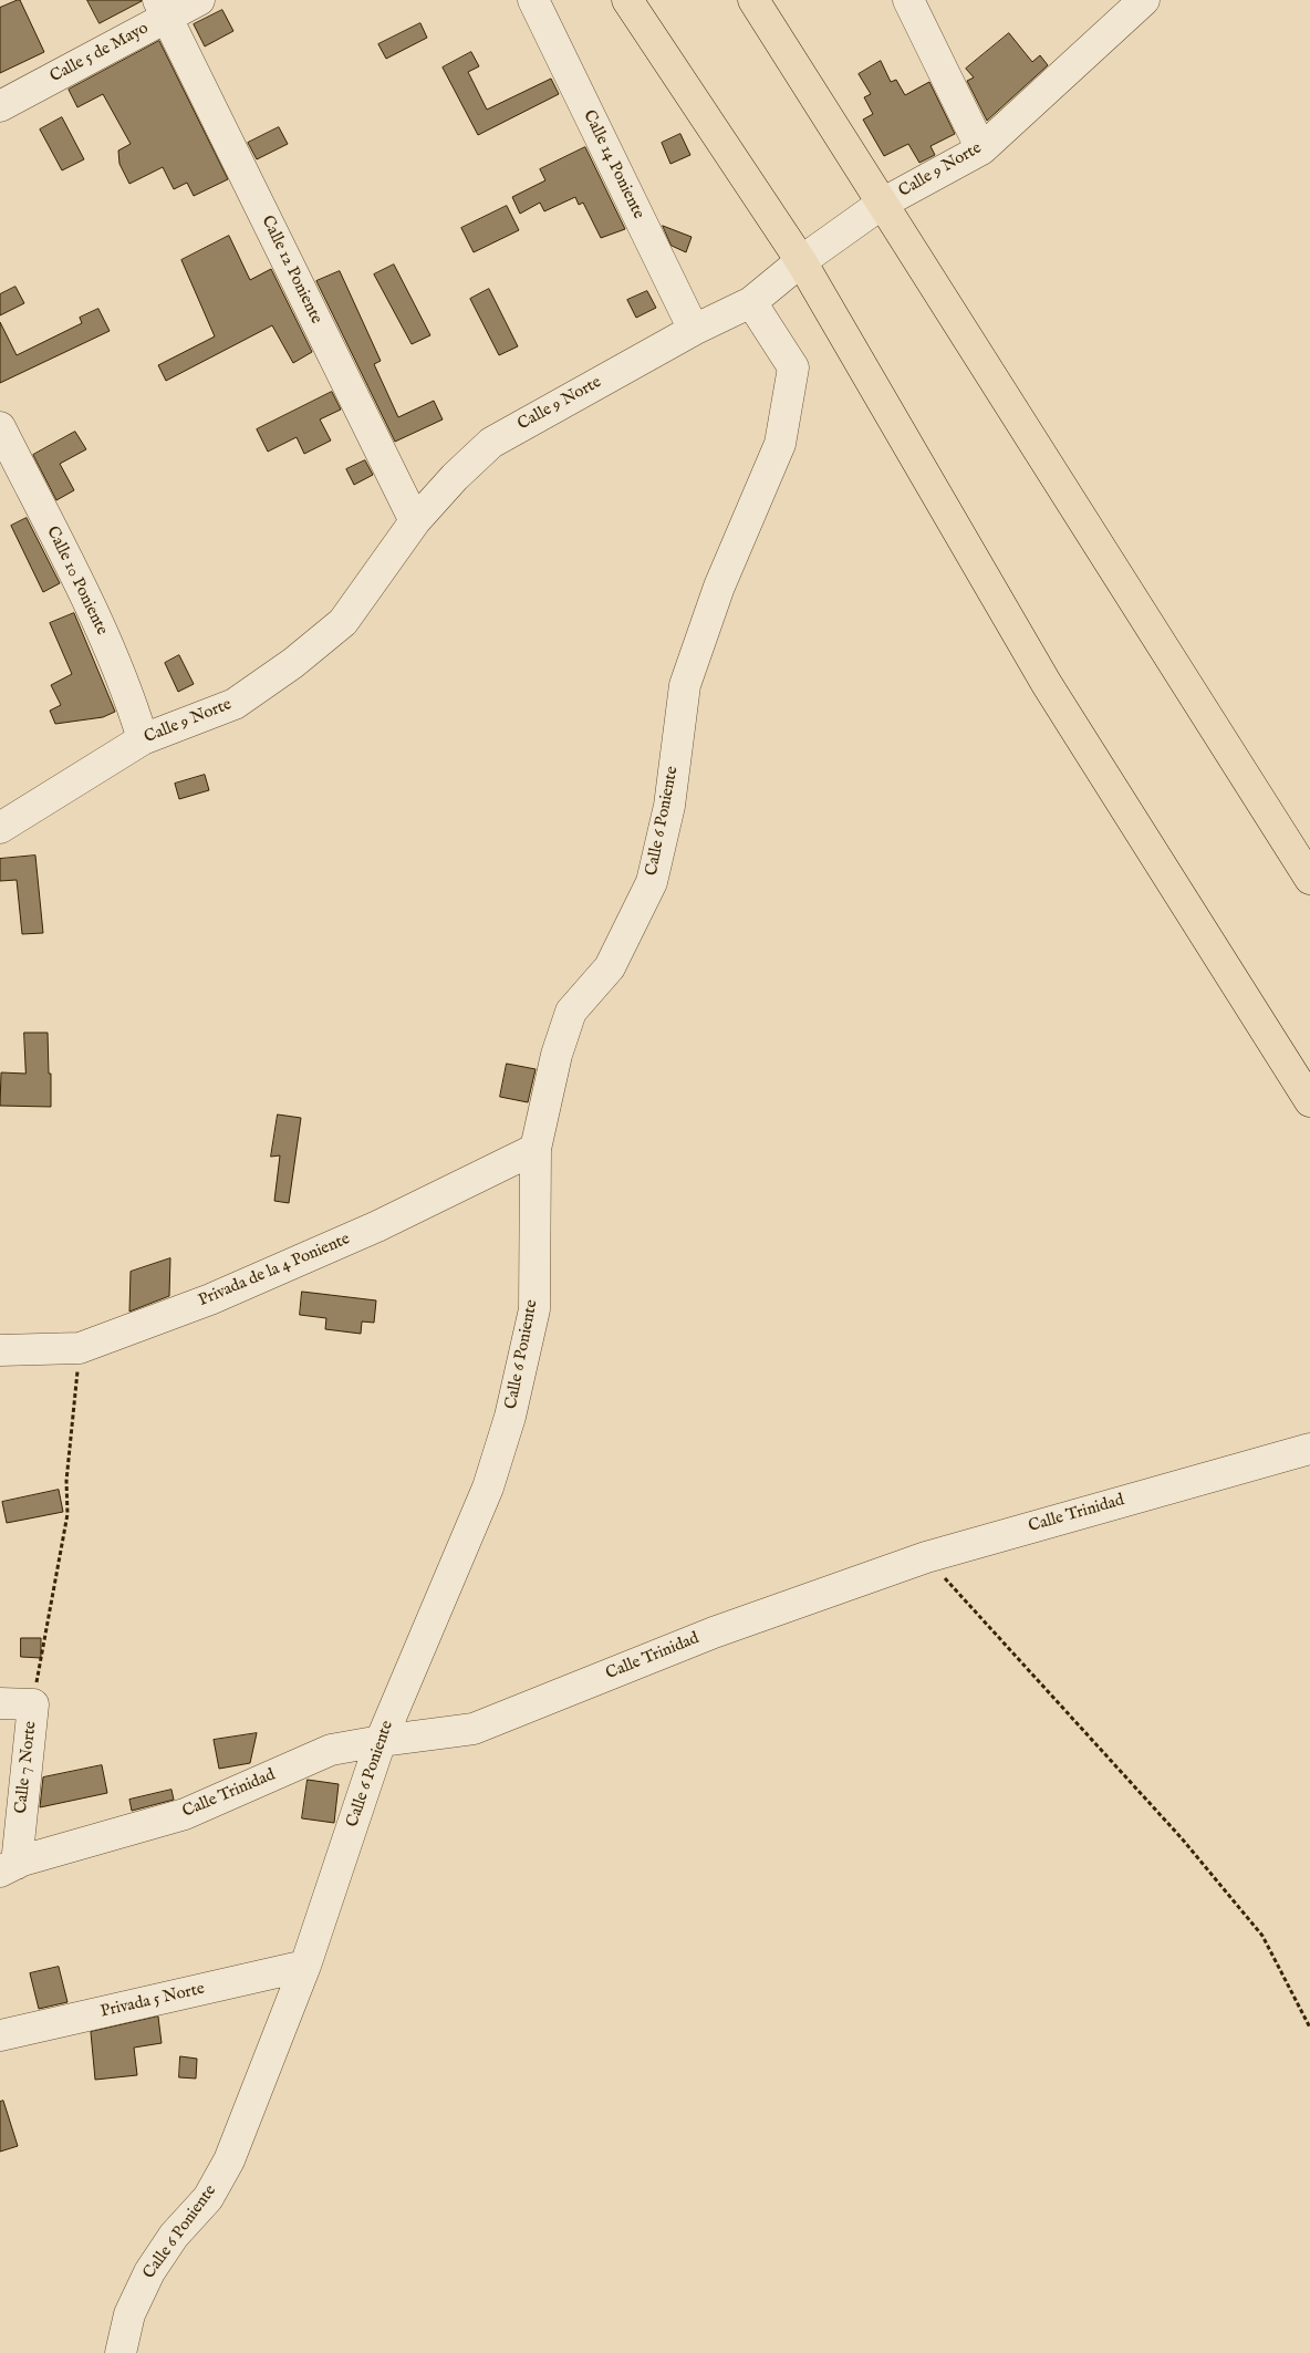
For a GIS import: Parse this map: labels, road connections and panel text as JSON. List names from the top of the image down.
{
  "streets": {
    "street": [
      "Calle 5 de Mayo",
      "Calle 14 Poniente",
      "Calle 9 Norte",
      "Calle 12 Poniente",
      "Calle 10 Poniente",
      "Calle 6 Poniente",
      "Privada de la 4 Poniente",
      "Calle Trinidad",
      "Calle 7 Norte",
      "Privada 5 Norte"
    ]
  },
  "crossings": [
    ["Calle 5 de Mayo", "Calle 12 Poniente"],
    ["Calle 14 Poniente", "Calle 9 Norte"],
    ["Calle 9 Norte", "Calle 12 Poniente"],
    ["Calle 9 Norte", "Calle 10 Poniente"],
    ["Calle 9 Norte", "Calle 6 Poniente"],
    ["Calle 6 Poniente", "Privada de la 4 Poniente"],
    ["Calle 6 Poniente", "Calle Trinidad"],
    ["Calle 6 Poniente", "Privada 5 Norte"],
    ["Calle Trinidad", "Calle 7 Norte"]
  ]
}
